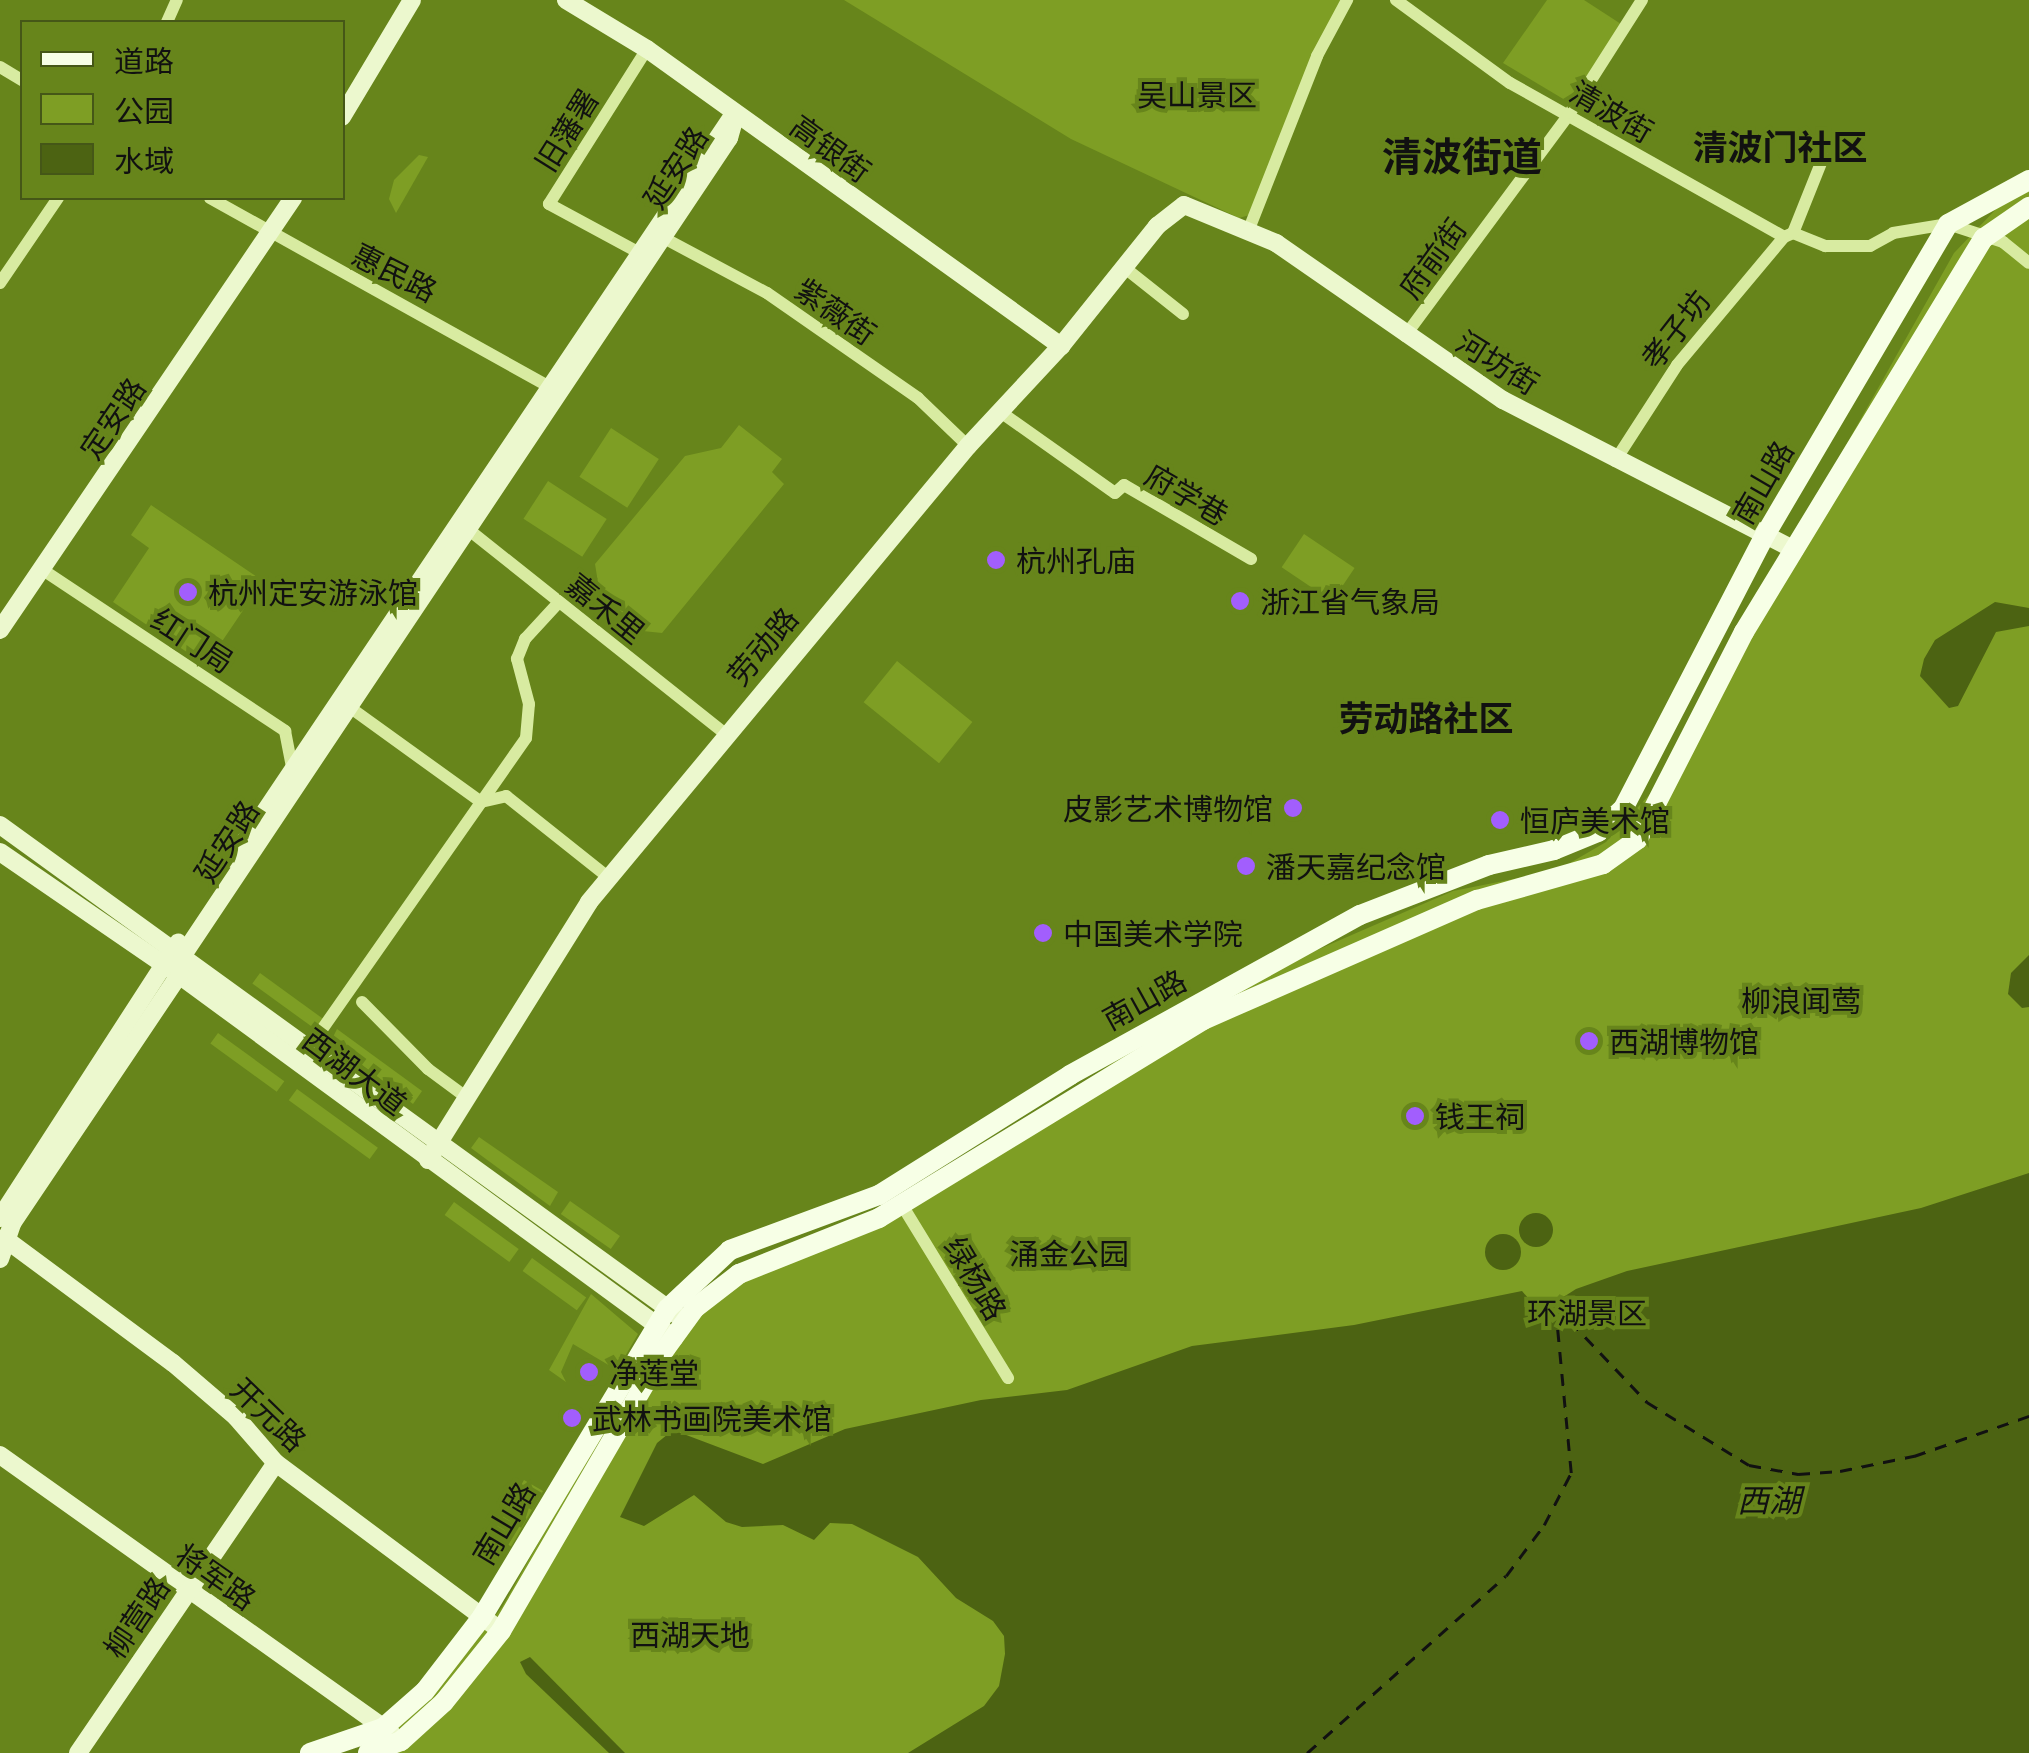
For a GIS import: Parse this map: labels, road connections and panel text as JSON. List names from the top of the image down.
{
  "streets": {
    "main road": ["南山路"],
    "street": [
      "清波街",
      "旧藩署",
      "高银街",
      "延安路",
      "府前街",
      "惠民路",
      "紫薇街",
      "孝子坊",
      "河坊街",
      "定安路",
      "府学巷",
      "嘉禾里",
      "红门局",
      "劳动路",
      "西湖大道",
      "绿杨路",
      "开元路",
      "将军路",
      "柳营路"
    ]
  },
  "crossings": [
    ["清波街", "府前街"],
    ["清波街", "孝子坊"],
    ["清波街", "南山路"],
    ["旧藩署", "高银街"],
    ["旧藩署", "延安路"],
    ["高银街", "延安路"],
    ["高银街", "劳动路"],
    ["延安路", "惠民路"],
    ["延安路", "紫薇街"],
    ["延安路", "嘉禾里"],
    ["延安路", "红门局"],
    ["延安路", "西湖大道"],
    ["延安路", "开元路"],
    ["府前街", "河坊街"],
    ["惠民路", "定安路"],
    ["紫薇街", "劳动路"],
    ["孝子坊", "河坊街"],
    ["河坊街", "南山路"],
    ["河坊街", "劳动路"],
    ["定安路", "红门局"],
    ["南山路", "西湖大道"],
    ["南山路", "绿杨路"],
    ["南山路", "开元路"],
    ["南山路", "将军路"],
    ["府学巷", "劳动路"],
    ["嘉禾里", "劳动路"],
    ["劳动路", "西湖大道"],
    ["开元路", "柳营路"],
    ["将军路", "柳营路"]
  ],
  "districts": ["清波门社区", "清波街道", "劳动路社区"],
  "water": ["西湖"],
  "parks": [
    "吴山景区",
    "柳浪闻莺",
    "涌金公园",
    "环湖景区",
    "西湖天地"
  ],
  "places": [
    "杭州孔庙",
    "杭州定安游泳馆",
    "浙江省气象局",
    "皮影艺术博物馆",
    "恒庐美术馆",
    "潘天嘉纪念馆",
    "中国美术学院",
    "西湖博物馆",
    "钱王祠",
    "净莲堂",
    "武林书画院美术馆"
  ],
  "legend": ["道路", "公园", "水域"]
}
